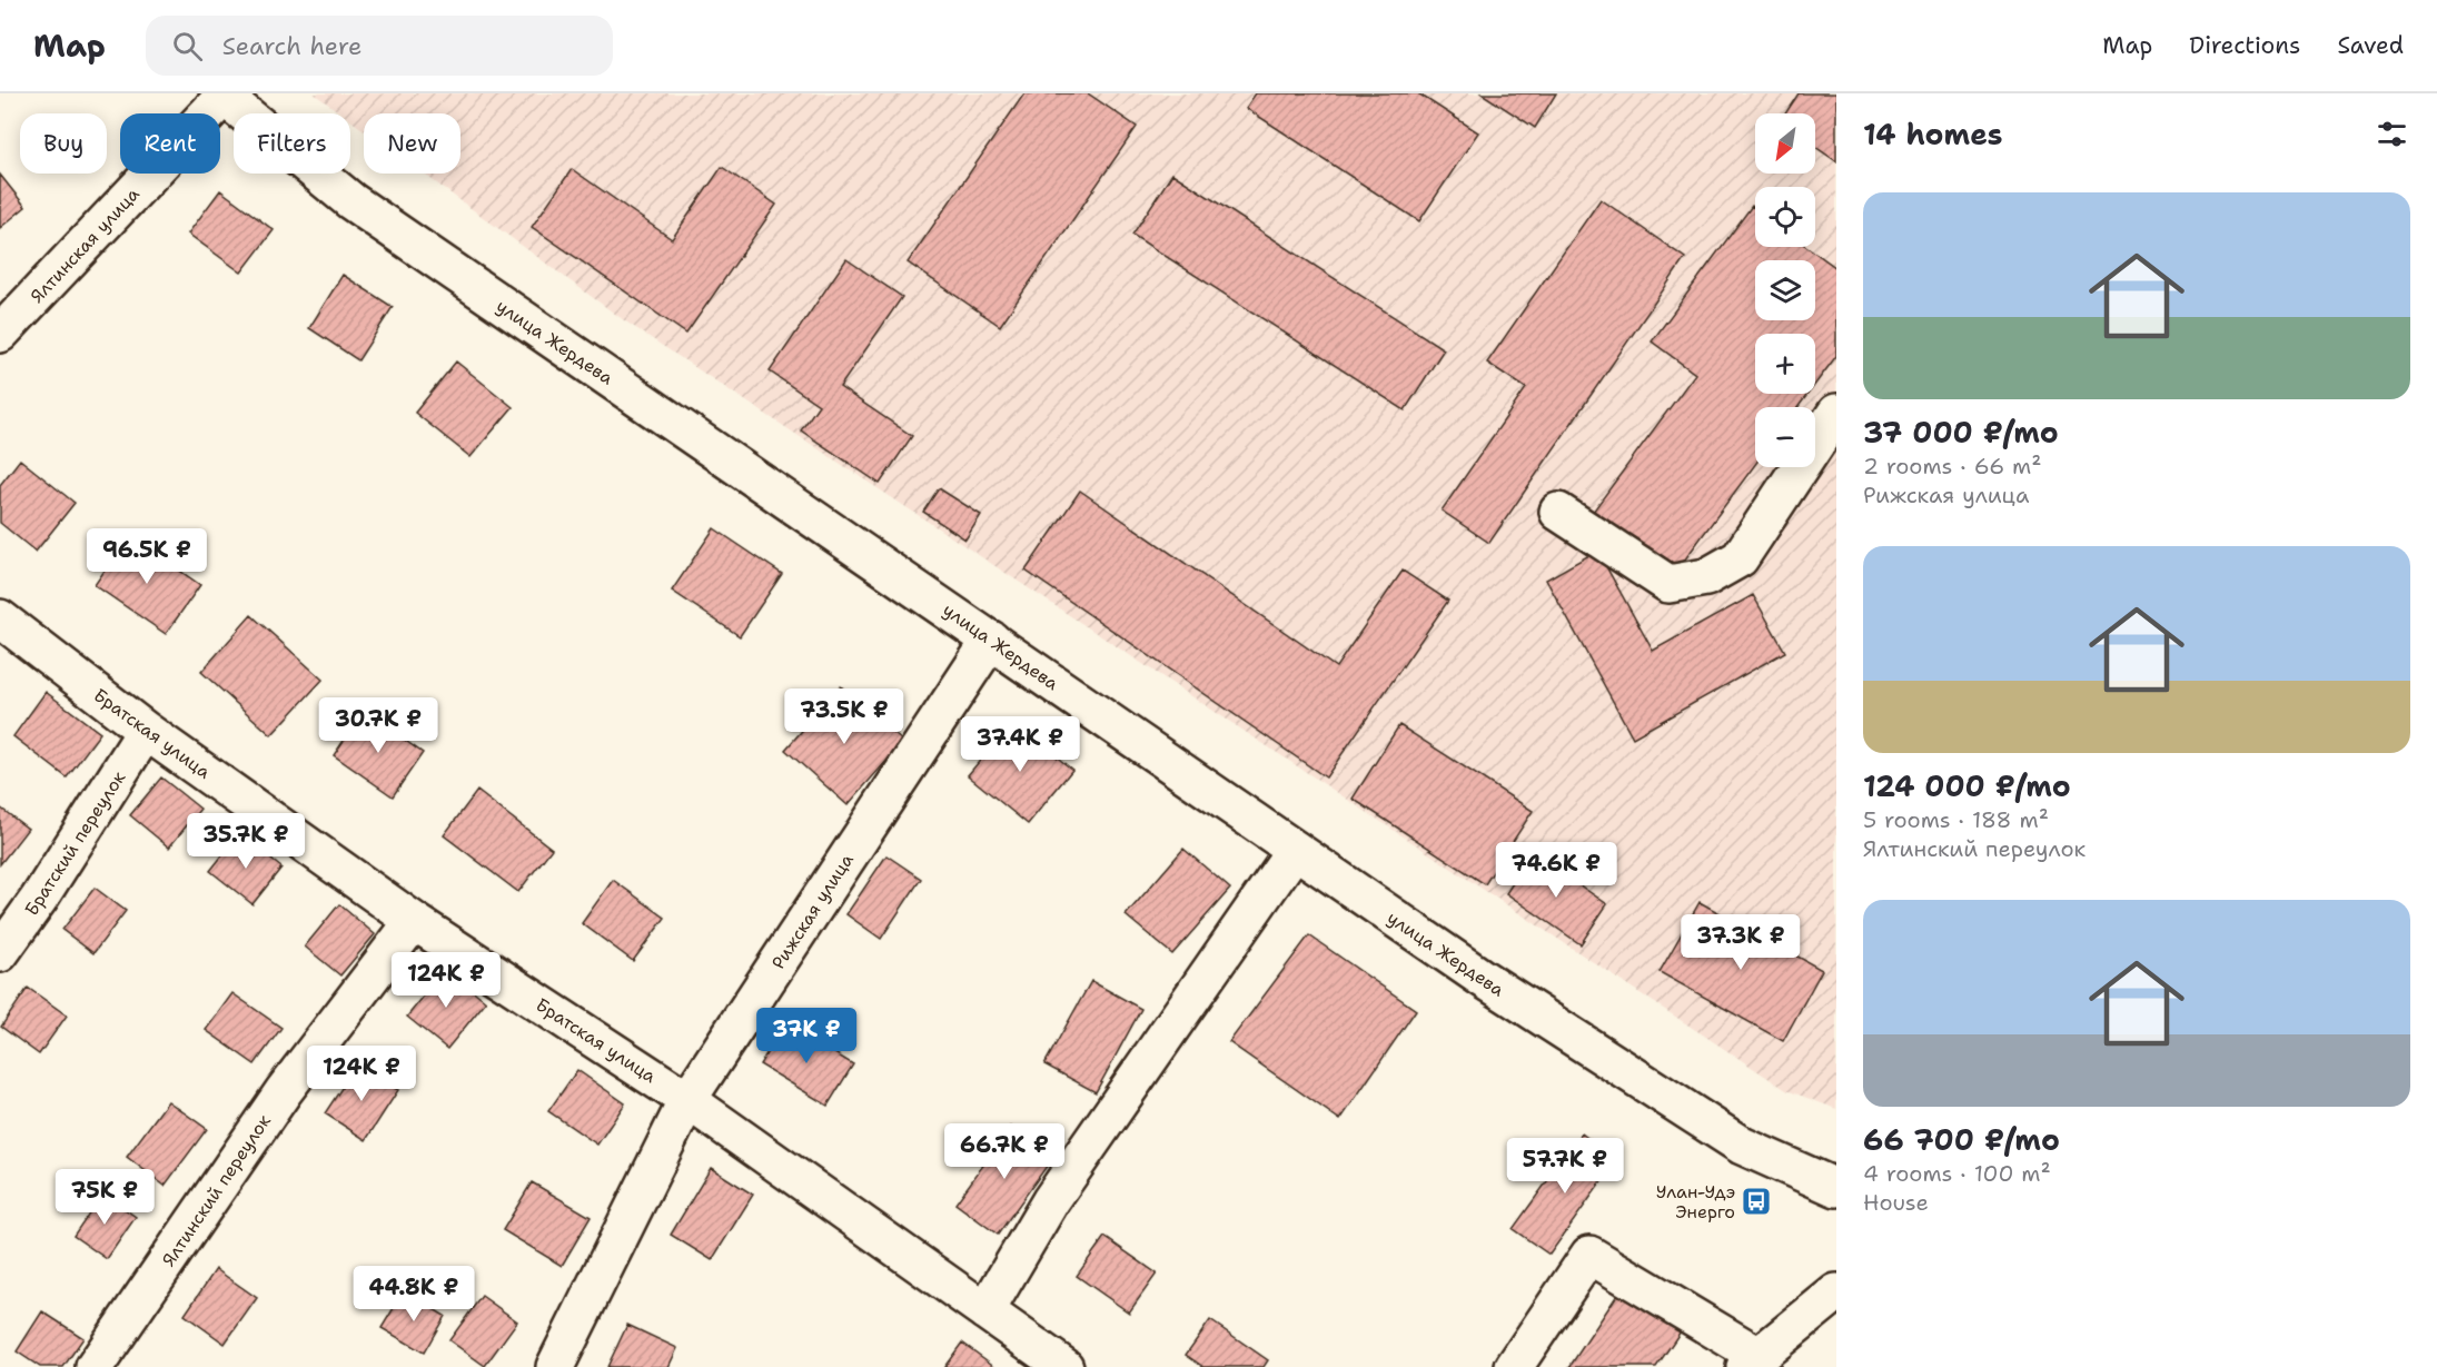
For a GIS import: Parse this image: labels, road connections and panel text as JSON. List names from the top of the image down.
{
  "streets": {
    "street": [
      "Ялтинская улица",
      "улица Жердева",
      "Братская улица",
      "Братский переулок",
      "Рижская улица",
      "Ялтинский переулок"
    ]
  },
  "crossings": [
    ["Ялтинская улица", "улица Жердева"],
    ["улица Жердева", "Рижская улица"],
    ["Братская улица", "Братский переулок"],
    ["Братская улица", "Рижская улица"],
    ["Братская улица", "Ялтинский переулок"]
  ],
  "places": {
    "bus stop": ["Улан-Удэ Энерго"]
  },
  "north": "bottom left",
  "page": {
    "header": "Map",
    "search": "Search here",
    "nav": ["Map", "Directions", "Saved"],
    "heading": "14 homes",
    "map_buttons": ["+", "−"],
    "chip": [
      "Buy",
      "Rent",
      "Filters",
      "New"
    ],
    "list": [
      {
        "name": "37 000 ₽/mo",
        "note": "2 rooms · 66 m² · Рижская улица"
      },
      {
        "name": "124 000 ₽/mo",
        "note": "5 rooms · 188 m² · Ялтинский переулок"
      },
      {
        "name": "66 700 ₽/mo",
        "note": "4 rooms · 100 m² · House"
      }
    ],
    "price": [
      "96.5K ₽",
      "73.5K ₽",
      "30.7K ₽",
      "37.4K ₽",
      "35.7K ₽",
      "74.6K ₽",
      "37.3K ₽",
      "124K ₽",
      "37K ₽",
      "124K ₽",
      "66.7K ₽",
      "57.7K ₽",
      "75K ₽",
      "44.8K ₽"
    ]
  }
}
